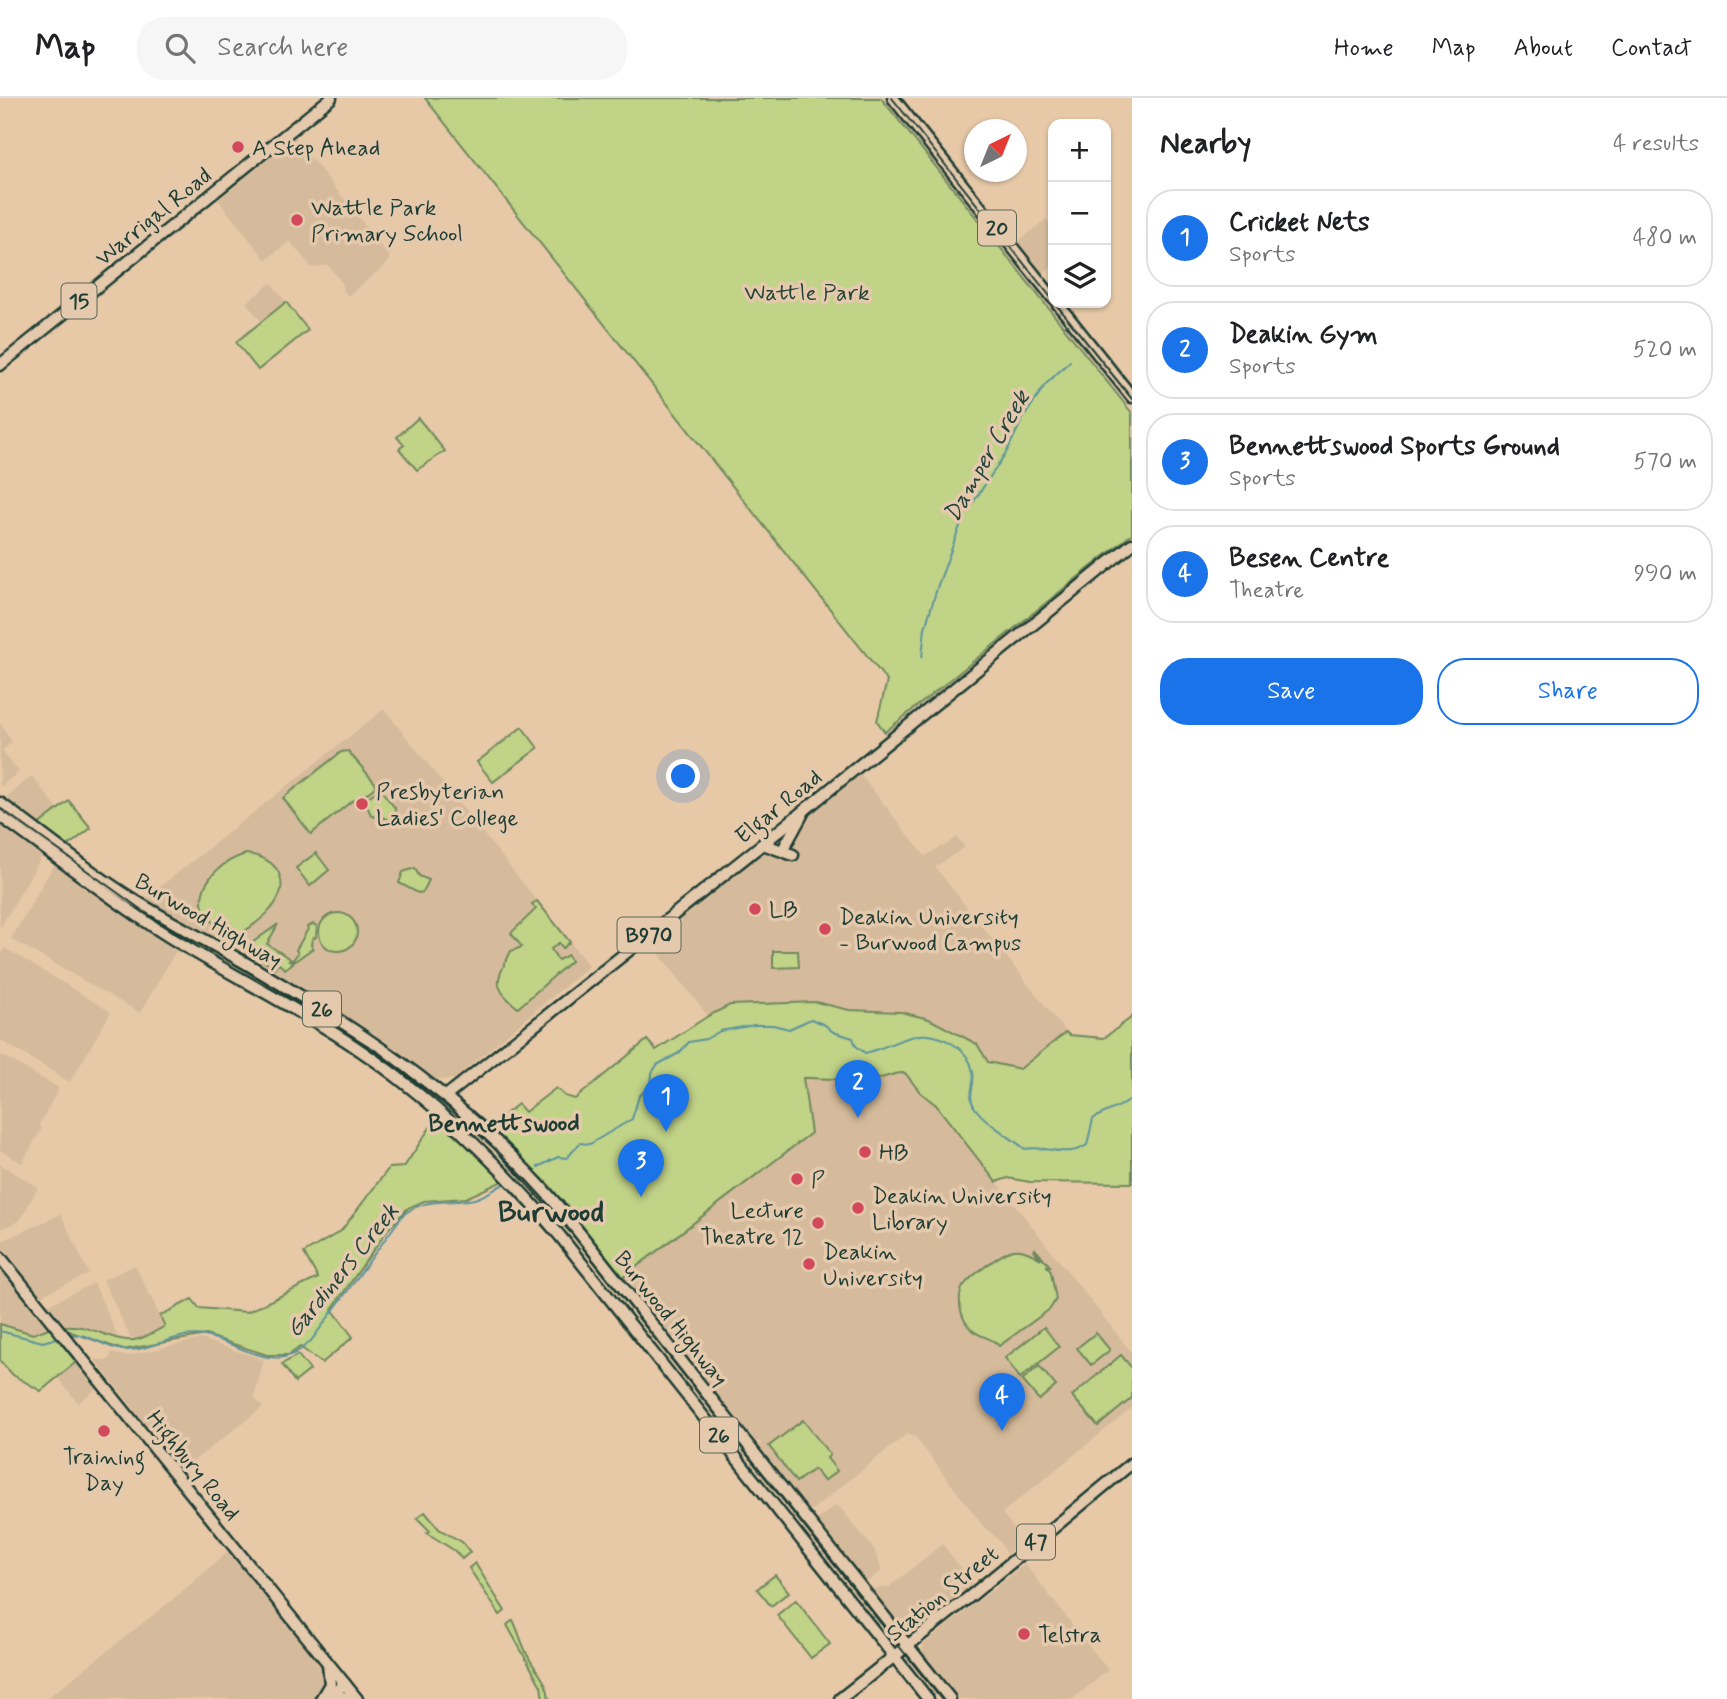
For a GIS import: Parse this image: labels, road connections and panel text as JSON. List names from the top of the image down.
{
  "streets": {
    "main road": [
      "Warrigal Road",
      "20",
      "15",
      "Elgar Road",
      "Burwood Highway",
      "B970",
      "26",
      "Highbury Road",
      "47",
      "Station Street"
    ]
  },
  "crossings": [
    ["Elgar Road", "Burwood Highway"],
    ["Burwood Highway", "Station Street"]
  ],
  "districts": ["Bennettswood", "Burwood"],
  "water": ["Damper Creek", "Gardiners Creek"],
  "parks": ["Wattle Park"],
  "places": [
    "A Step Ahead",
    "Wattle Park Primary School",
    "Presbyterian Ladies' College",
    "LB",
    "Deakin University - Burwood Campus",
    "HB",
    "P",
    "Deakin University Library",
    "Lecture Theatre 12",
    "Deakin University",
    "Training Day",
    "Telstra"
  ],
  "north": "top right",
  "page": {
    "header": "Map",
    "search": "Search here",
    "nav": [
      "Home",
      "Map",
      "About",
      "Contact"
    ],
    "heading": ["Nearby", "4 results"],
    "map_buttons": ["+", "−"],
    "list": [
      {
        "mark": "1",
        "name": "Cricket Nets",
        "note": "Sports",
        "value": "480 m"
      },
      {
        "mark": "2",
        "name": "Deakin Gym",
        "note": "Sports",
        "value": "520 m"
      },
      {
        "mark": "3",
        "name": "Bennettswood Sports Ground",
        "note": "Sports",
        "value": "570 m"
      },
      {
        "mark": "4",
        "name": "Besen Centre",
        "note": "Theatre",
        "value": "990 m"
      }
    ],
    "buttons": ["Save", "Share"],
    "pins": [
      "2",
      "1",
      "3",
      "4"
    ]
  }
}
